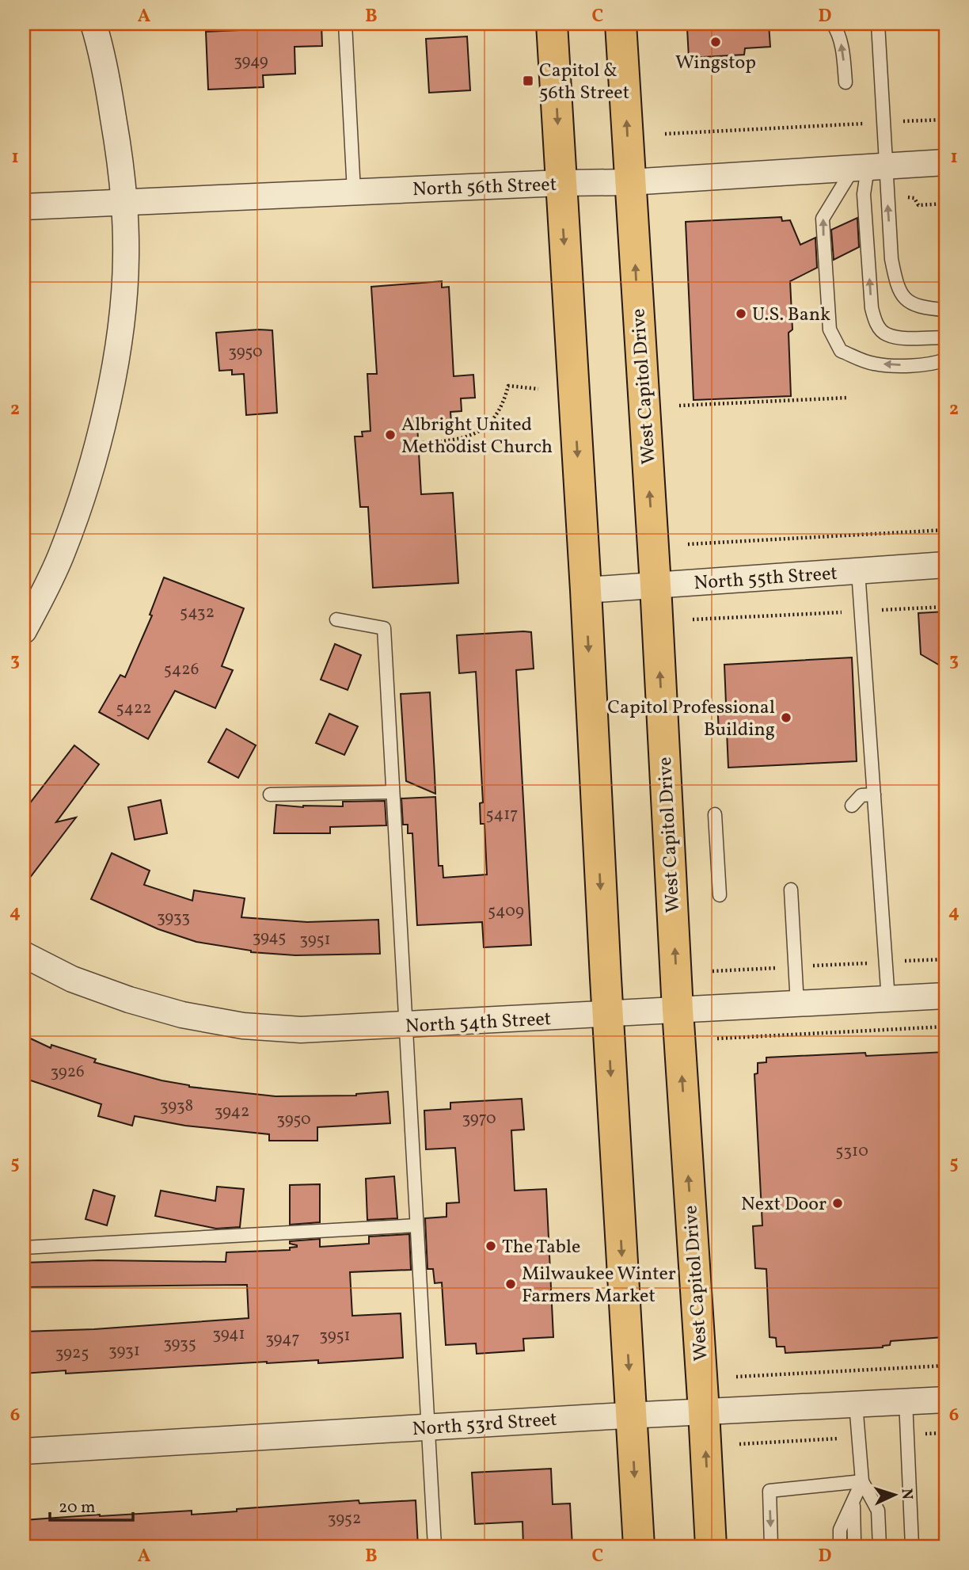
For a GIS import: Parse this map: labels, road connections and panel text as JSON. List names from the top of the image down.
{
  "streets": {
    "main road": ["West Capitol Drive"],
    "street": [
      "North 56th Street",
      "North 55th Street",
      "North 54th Street",
      "North 53rd Street"
    ]
  },
  "crossings": [
    ["North 56th Street", "West Capitol Drive"],
    ["West Capitol Drive", "North 55th Street"],
    ["West Capitol Drive", "North 54th Street"],
    ["West Capitol Drive", "North 53rd Street"]
  ],
  "places": {
    "other": [
      "Wingstop",
      "U.S. Bank",
      "Albright United Methodist Church",
      "Capitol Professional Building",
      "Next Door",
      "The Table",
      "Milwaukee Winter Farmers Market"
    ],
    "transit": ["Capitol & 56th Street"]
  },
  "house_numbers": [
    "3949",
    "3950",
    "5432",
    "5426",
    "5422",
    "5417",
    "5409",
    "3933",
    "3945",
    "3951",
    "3926",
    "3938",
    "3942",
    "3970",
    "3950",
    "5310",
    "3941",
    "3951",
    "3947",
    "3935",
    "3931",
    "3925",
    "3952"
  ],
  "scale_bar": "20 m",
  "north": "right",
  "grid": {
    "columns": [
      "A",
      "B",
      "C",
      "D"
    ],
    "rows": [
      "1",
      "2",
      "3",
      "4",
      "5",
      "6"
    ]
  }
}
